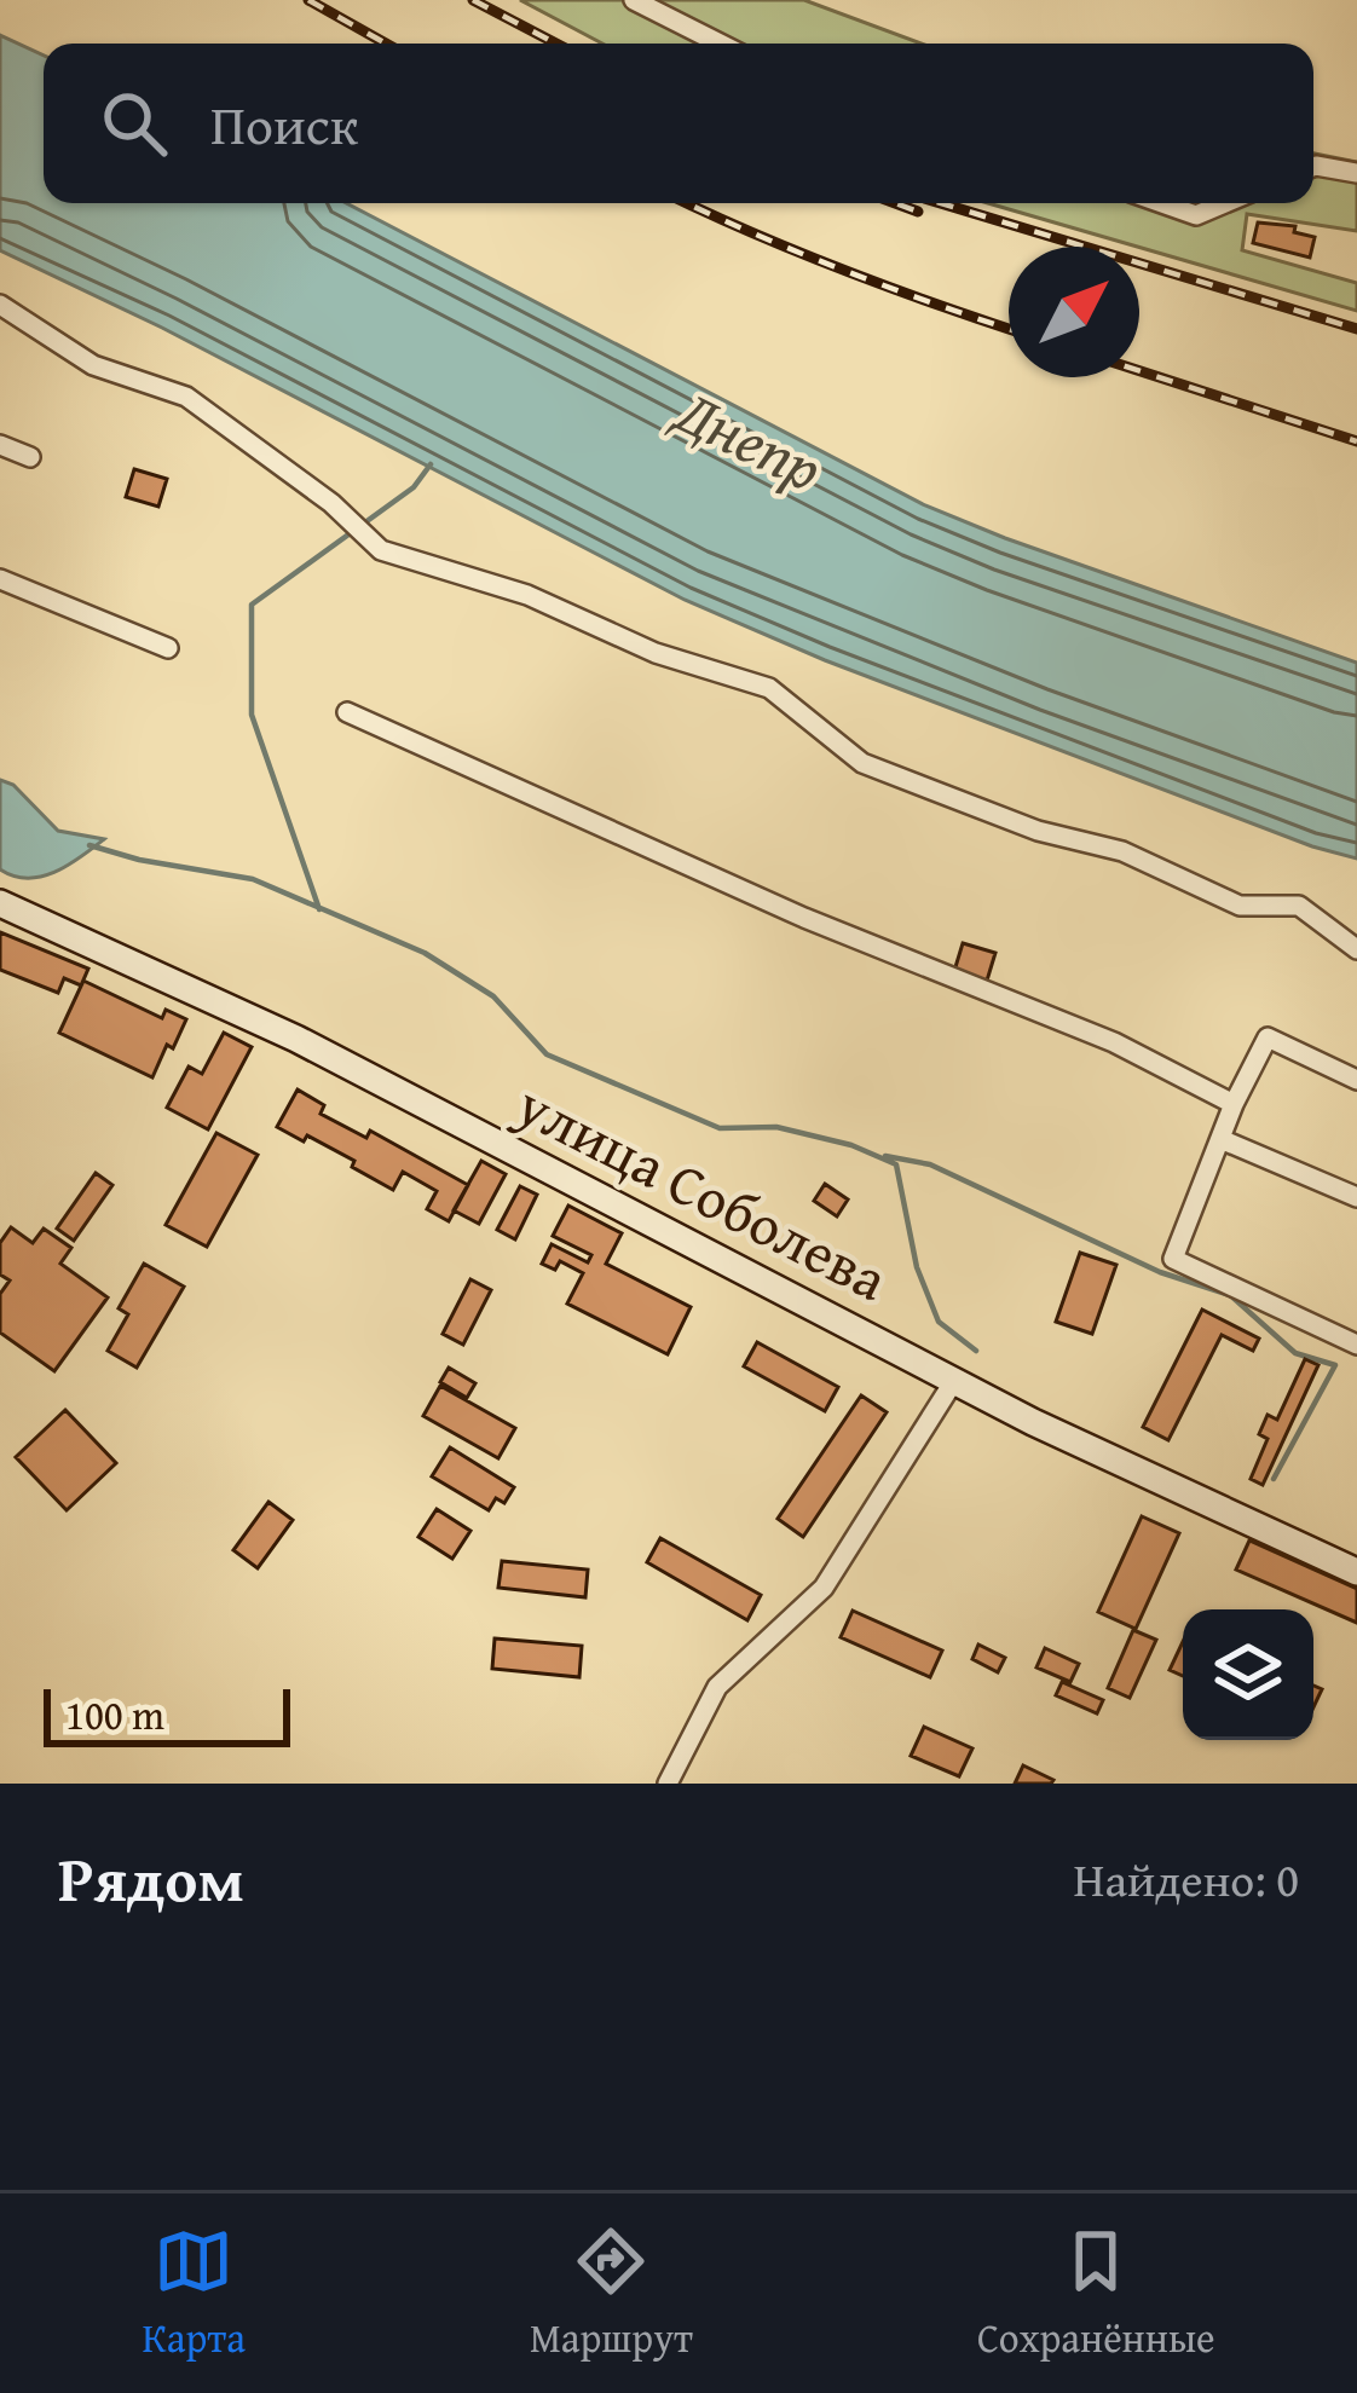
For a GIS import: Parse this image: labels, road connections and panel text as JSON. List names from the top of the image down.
{
  "streets": {
    "street": ["улица Соболева"]
  },
  "water": ["Днепр"],
  "scale_bar": "100 m",
  "north": "top right",
  "page": {
    "search": "Поиск",
    "scale": "100 m",
    "heading": ["Рядом", "Найдено: 0"],
    "nav": ["Карта", "Маршрут", "Сохранённые"]
  }
}
